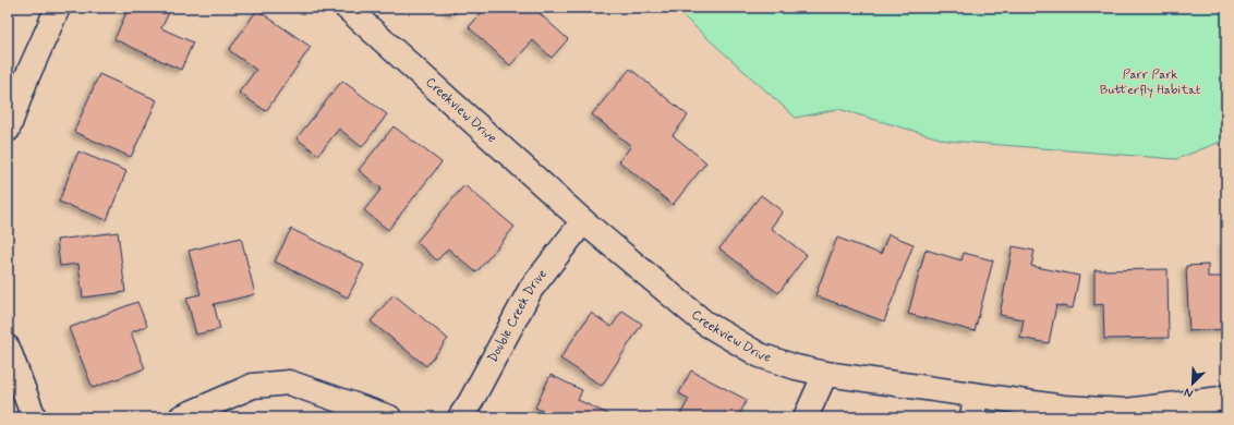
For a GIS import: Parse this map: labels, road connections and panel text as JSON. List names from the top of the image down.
{
  "streets": {
    "street": ["Creekview Drive", "Double Creek Drive"]
  },
  "crossings": [
    ["Creekview Drive", "Double Creek Drive"]
  ],
  "parks": ["Parr Park Butterfly Habitat"],
  "north": "bottom left"
}
